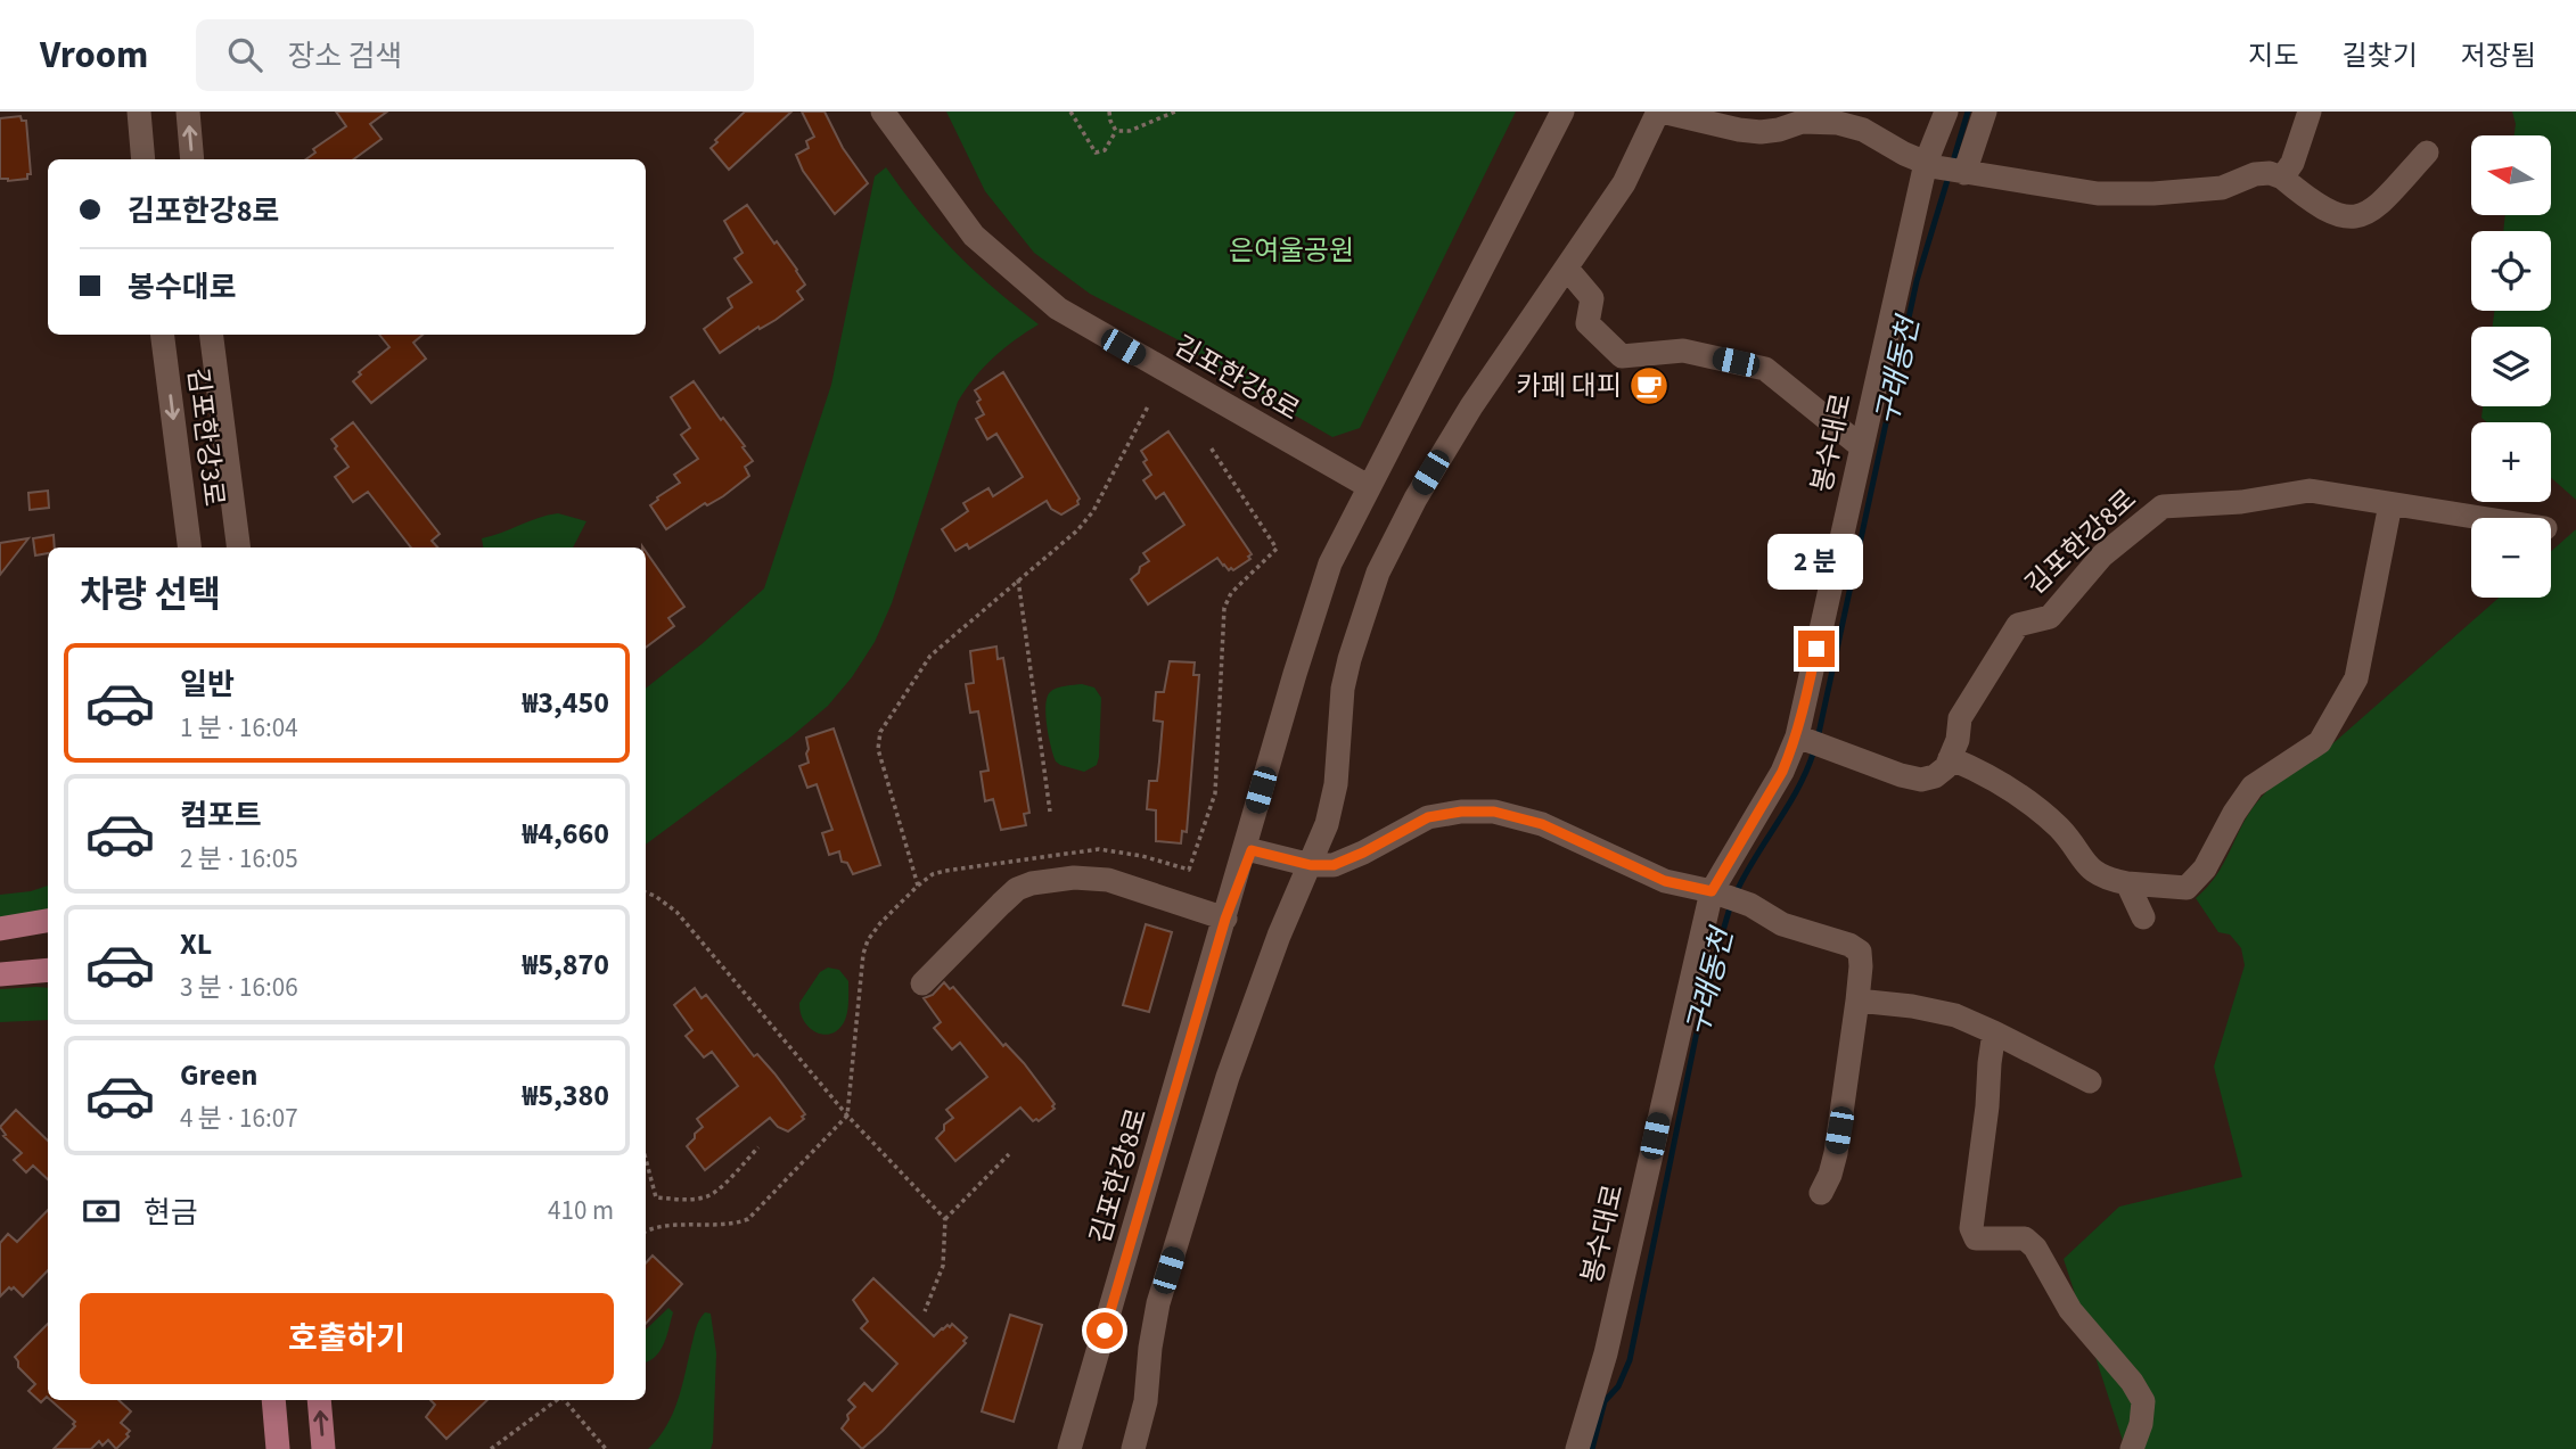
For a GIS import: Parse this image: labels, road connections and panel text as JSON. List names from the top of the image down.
{
  "streets": {
    "street": ["김포한강8로", "김포한강3로", "봉수대로"]
  },
  "water": ["구래동천"],
  "parks": ["은여울공원"],
  "places": {
    "cafe": ["카페 대피"]
  },
  "north": "left",
  "page": {
    "header": "Vroom",
    "search": "장소 검색",
    "nav": ["지도", "길찾기", "저장됨"],
    "map_buttons": ["+", "−"],
    "banner": ["김포한강8로", "봉수대로"],
    "bubble": "2 분",
    "heading": "차량 선택",
    "list": [
      {
        "name": "일반",
        "note": "1 분 · 16:04",
        "value": "₩3,450"
      },
      {
        "name": "컴포트",
        "note": "2 분 · 16:05",
        "value": "₩4,660"
      },
      {
        "name": "XL",
        "note": "3 분 · 16:06",
        "value": "₩5,870"
      },
      {
        "name": "Green",
        "note": "4 분 · 16:07",
        "value": "₩5,380"
      }
    ],
    "pay": ["현금", "410 m"],
    "buttons": "호출하기"
  }
}
